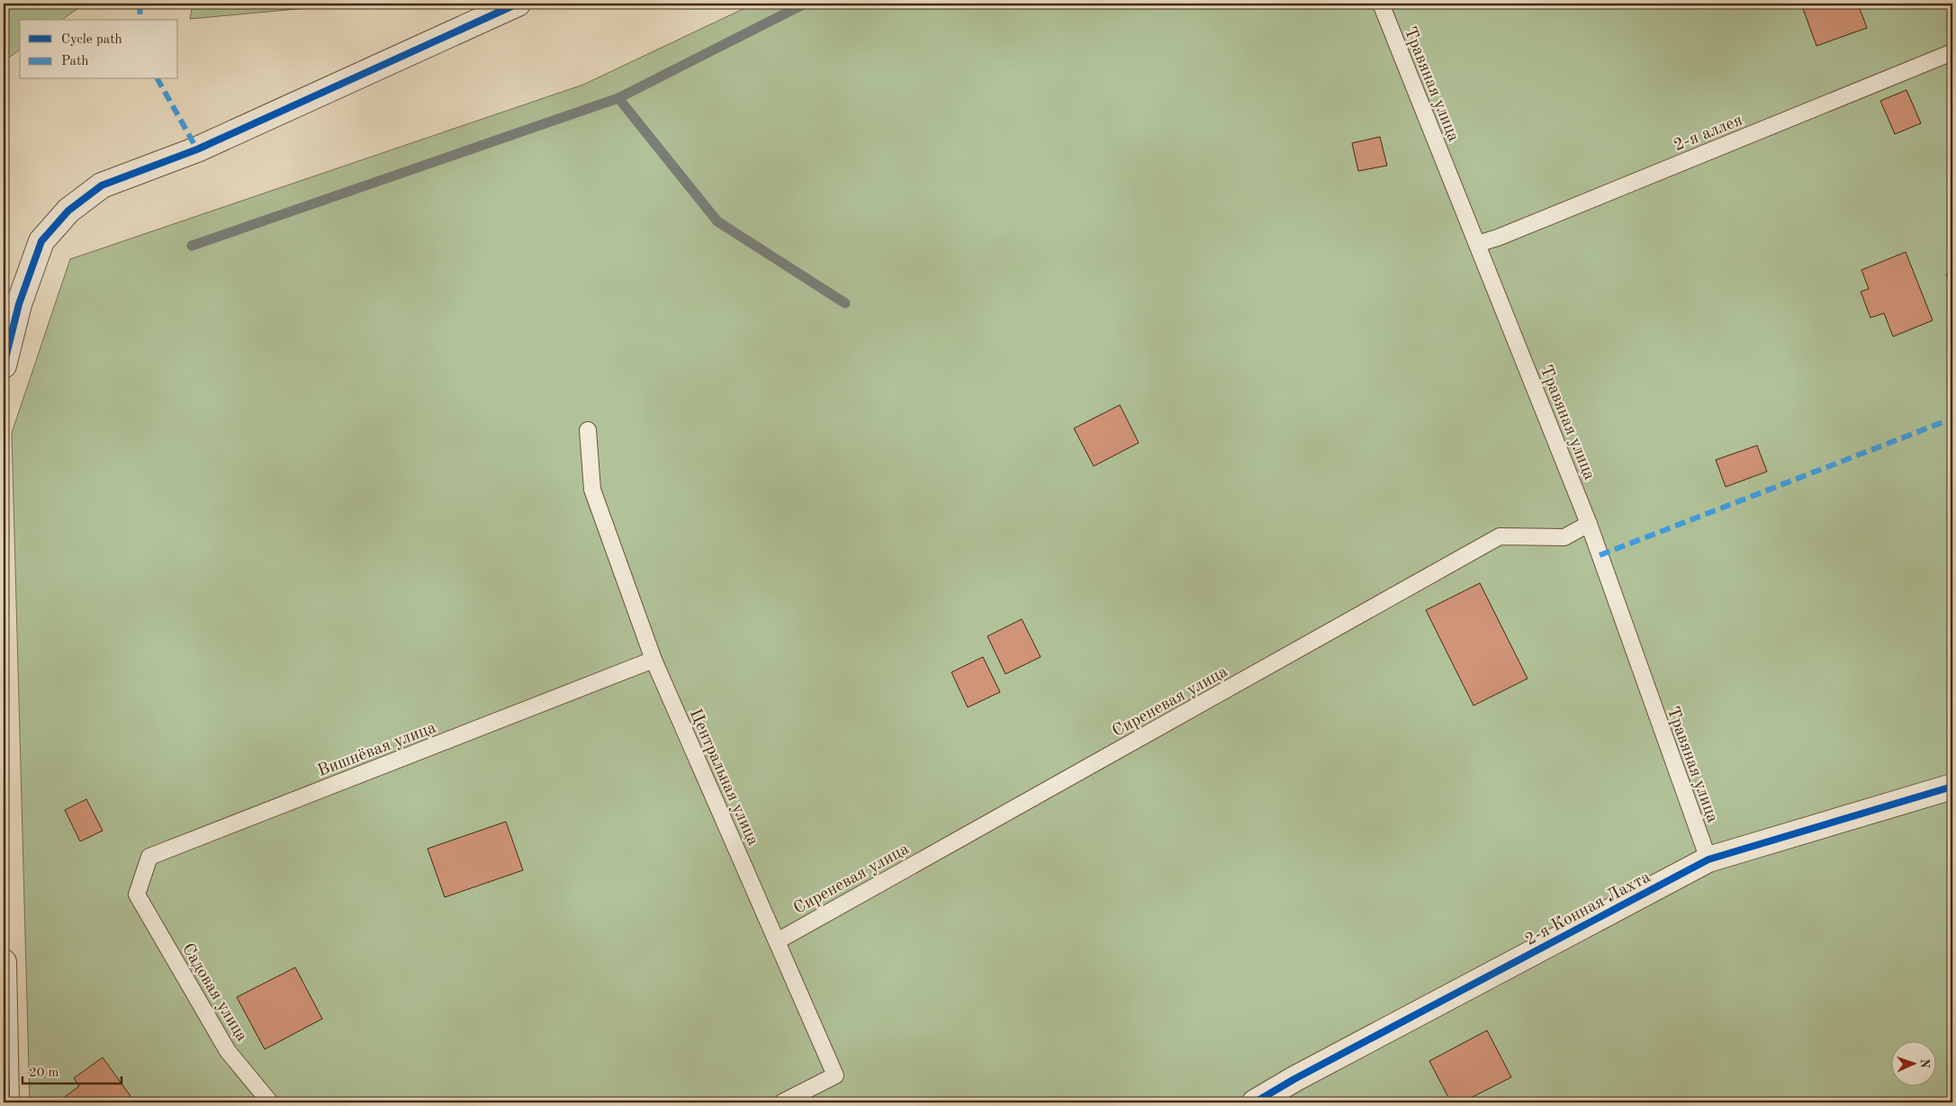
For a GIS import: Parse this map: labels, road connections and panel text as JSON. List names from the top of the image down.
{
  "streets": {
    "street": ["2-я Конная Лахта"],
    "lane": [
      "Травяная улица",
      "2-я аллея",
      "Сиреневая улица",
      "Вишнёвая улица",
      "Центральная улица",
      "Садовая улица"
    ]
  },
  "crossings": [
    ["Травяная улица", "2-я аллея"],
    ["Травяная улица", "Сиреневая улица"],
    ["Травяная улица", "2-я Конная Лахта"],
    ["Сиреневая улица", "Центральная улица"],
    ["Вишнёвая улица", "Центральная улица"],
    ["Вишнёвая улица", "Садовая улица"]
  ],
  "legend": ["Cycle path", "Path"],
  "scale_bar": "20 m",
  "north": "right"
}
